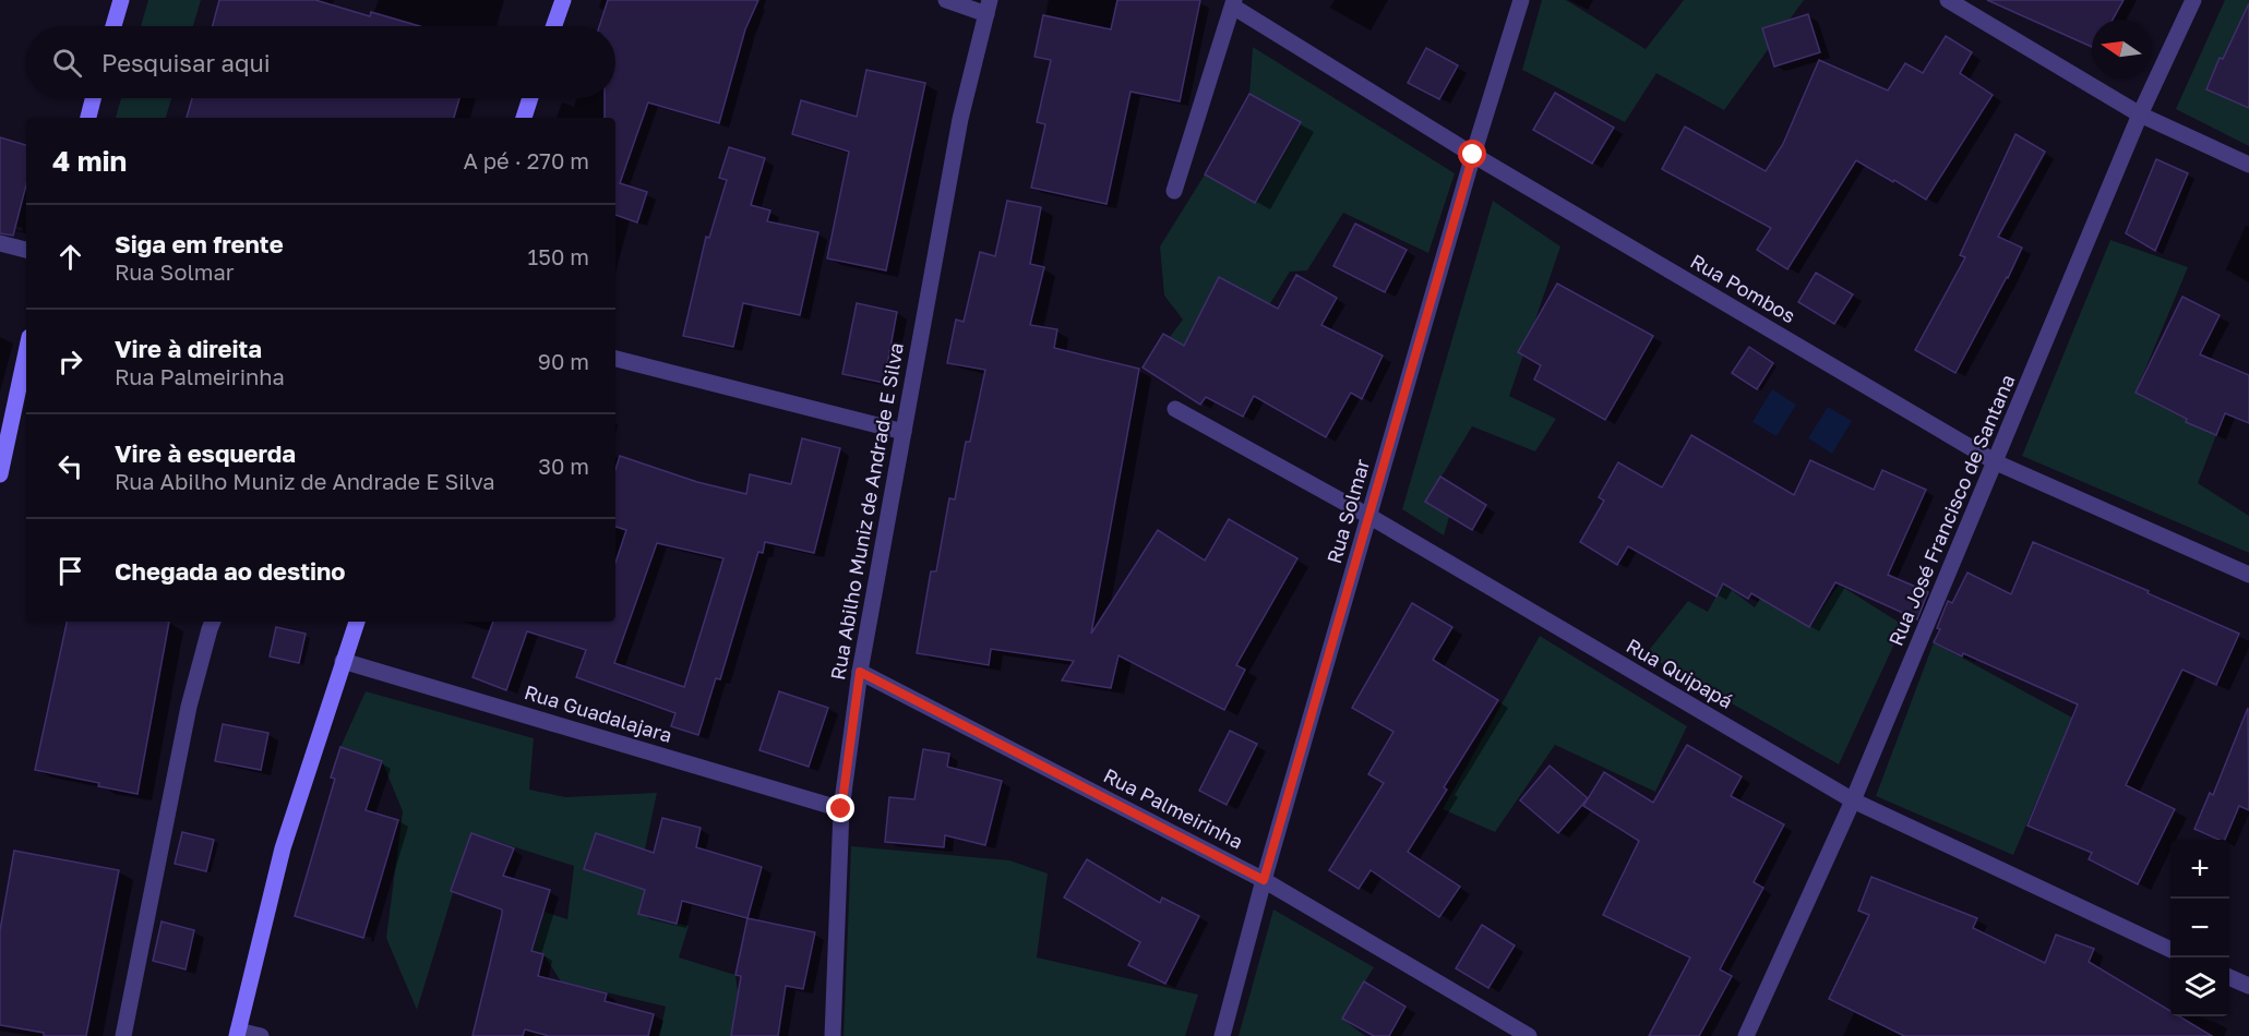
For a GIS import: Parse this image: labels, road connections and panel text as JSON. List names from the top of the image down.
{
  "streets": {
    "street": [
      "Rua Pombos",
      "Rua José Francisco de Santana",
      "Rua Abilho Muniz de Andrade E Silva",
      "Rua Solmar",
      "Rua Quipapá",
      "Rua Guadalajara",
      "Rua Palmeirinha"
    ]
  },
  "crossings": [
    ["Rua Pombos", "Rua José Francisco de Santana"],
    ["Rua Pombos", "Rua Solmar"],
    ["Rua José Francisco de Santana", "Rua Quipapá"],
    ["Rua Abilho Muniz de Andrade E Silva", "Rua Guadalajara"],
    ["Rua Abilho Muniz de Andrade E Silva", "Rua Palmeirinha"],
    ["Rua Solmar", "Rua Quipapá"],
    ["Rua Solmar", "Rua Palmeirinha"]
  ],
  "north": "left",
  "page": {
    "search": "Pesquisar aqui",
    "heading": ["4 min", "A pé · 270 m"],
    "list": [
      ["Siga em frente", "Rua Solmar", "150 m"],
      ["Vire à direita", "Rua Palmeirinha", "90 m"],
      ["Vire à esquerda", "Rua Abilho Muniz de Andrade E Silva", "30 m"],
      "Chegada ao destino"
    ],
    "map_buttons": ["+", "−"]
  }
}
